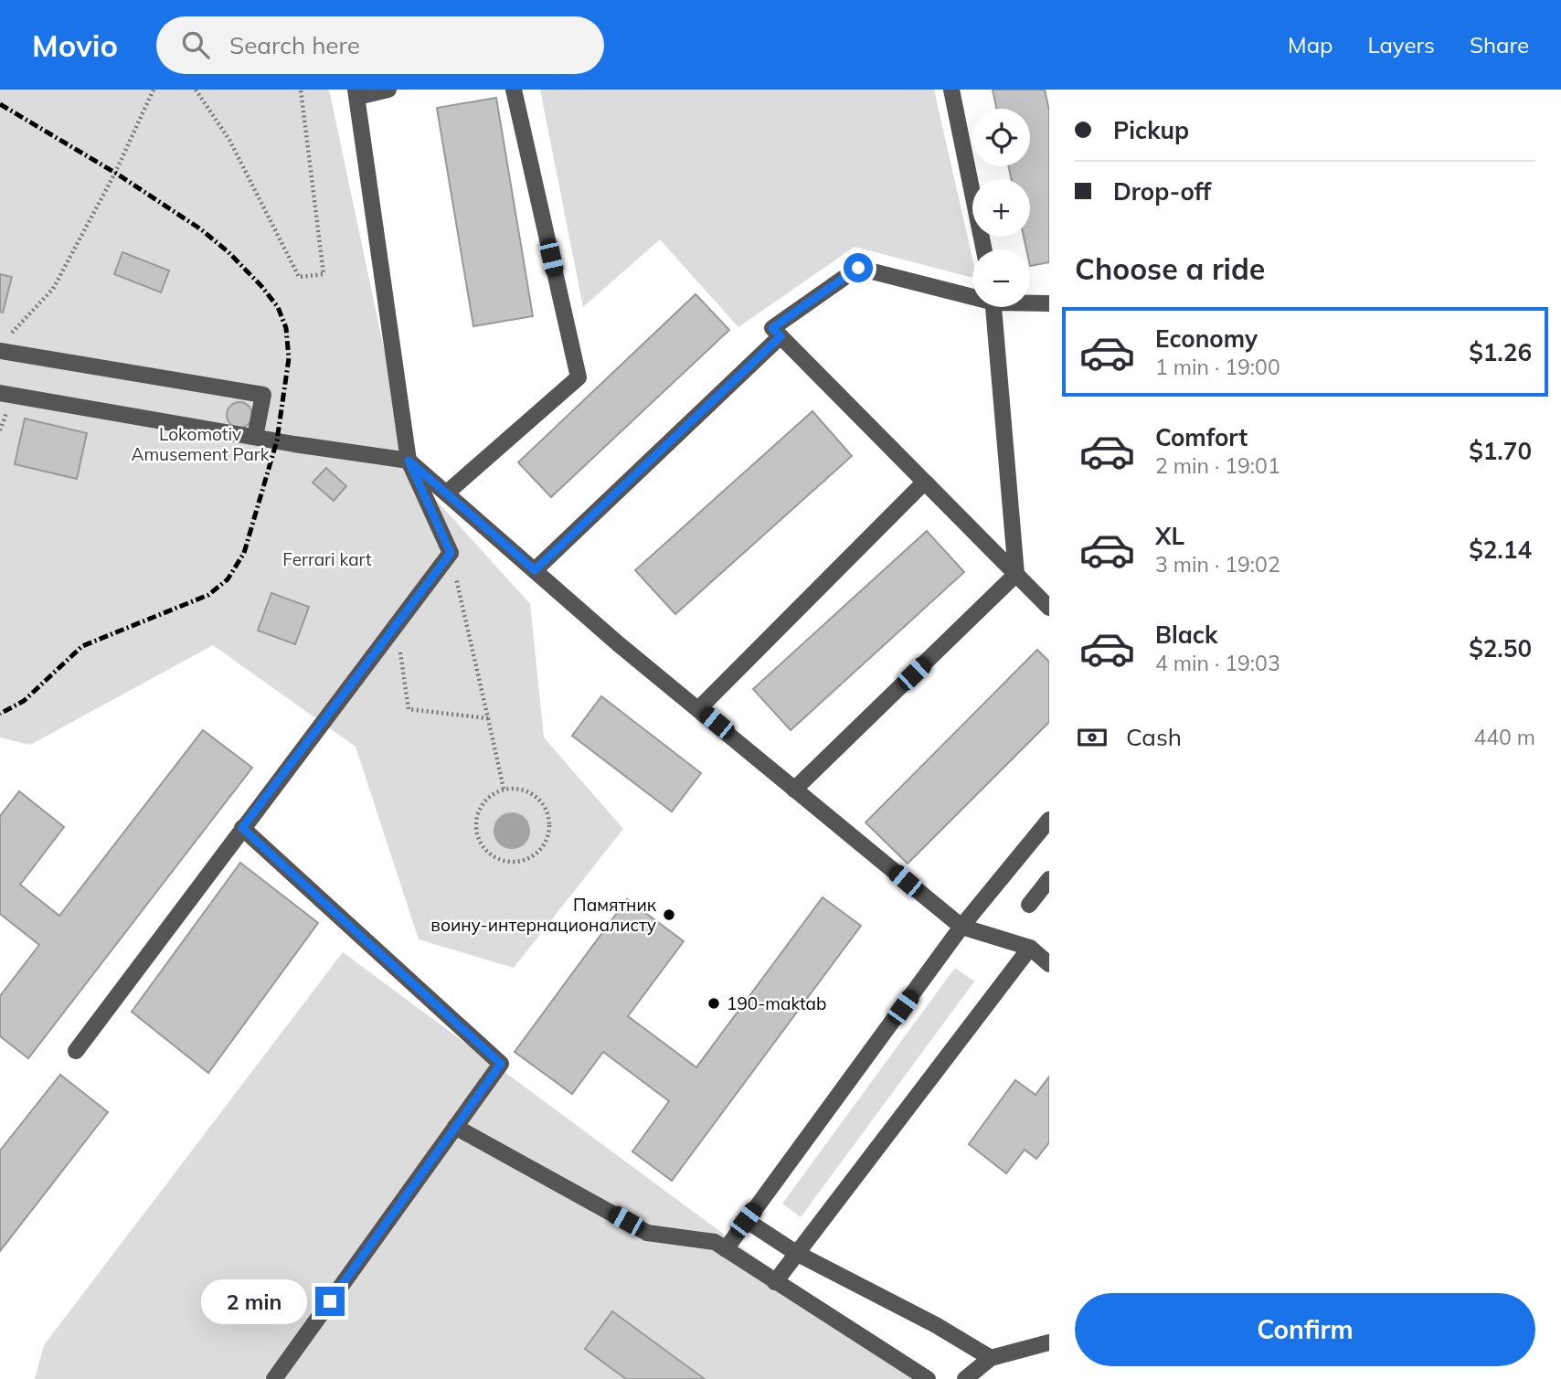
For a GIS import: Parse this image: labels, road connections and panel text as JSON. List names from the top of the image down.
{
  "parks": ["Lokomotiv Amusement Park", "Ferrari kart"],
  "places": ["Памятник воину-интернационалисту", "190-maktab"],
  "page": {
    "header": "Movio",
    "search": "Search here",
    "nav": ["Map", "Layers", "Share"],
    "banner": ["Pickup", "Drop-off"],
    "map_buttons": ["+", "−"],
    "heading": "Choose a ride",
    "list": [
      {
        "name": "Economy",
        "note": "1 min · 19:00",
        "value": "$1.26"
      },
      {
        "name": "Comfort",
        "note": "2 min · 19:01",
        "value": "$1.70"
      },
      {
        "name": "XL",
        "note": "3 min · 19:02",
        "value": "$2.14"
      },
      {
        "name": "Black",
        "note": "4 min · 19:03",
        "value": "$2.50"
      }
    ],
    "pay": ["Cash", "440 m"],
    "bubble": "2 min",
    "buttons": "Confirm"
  }
}
